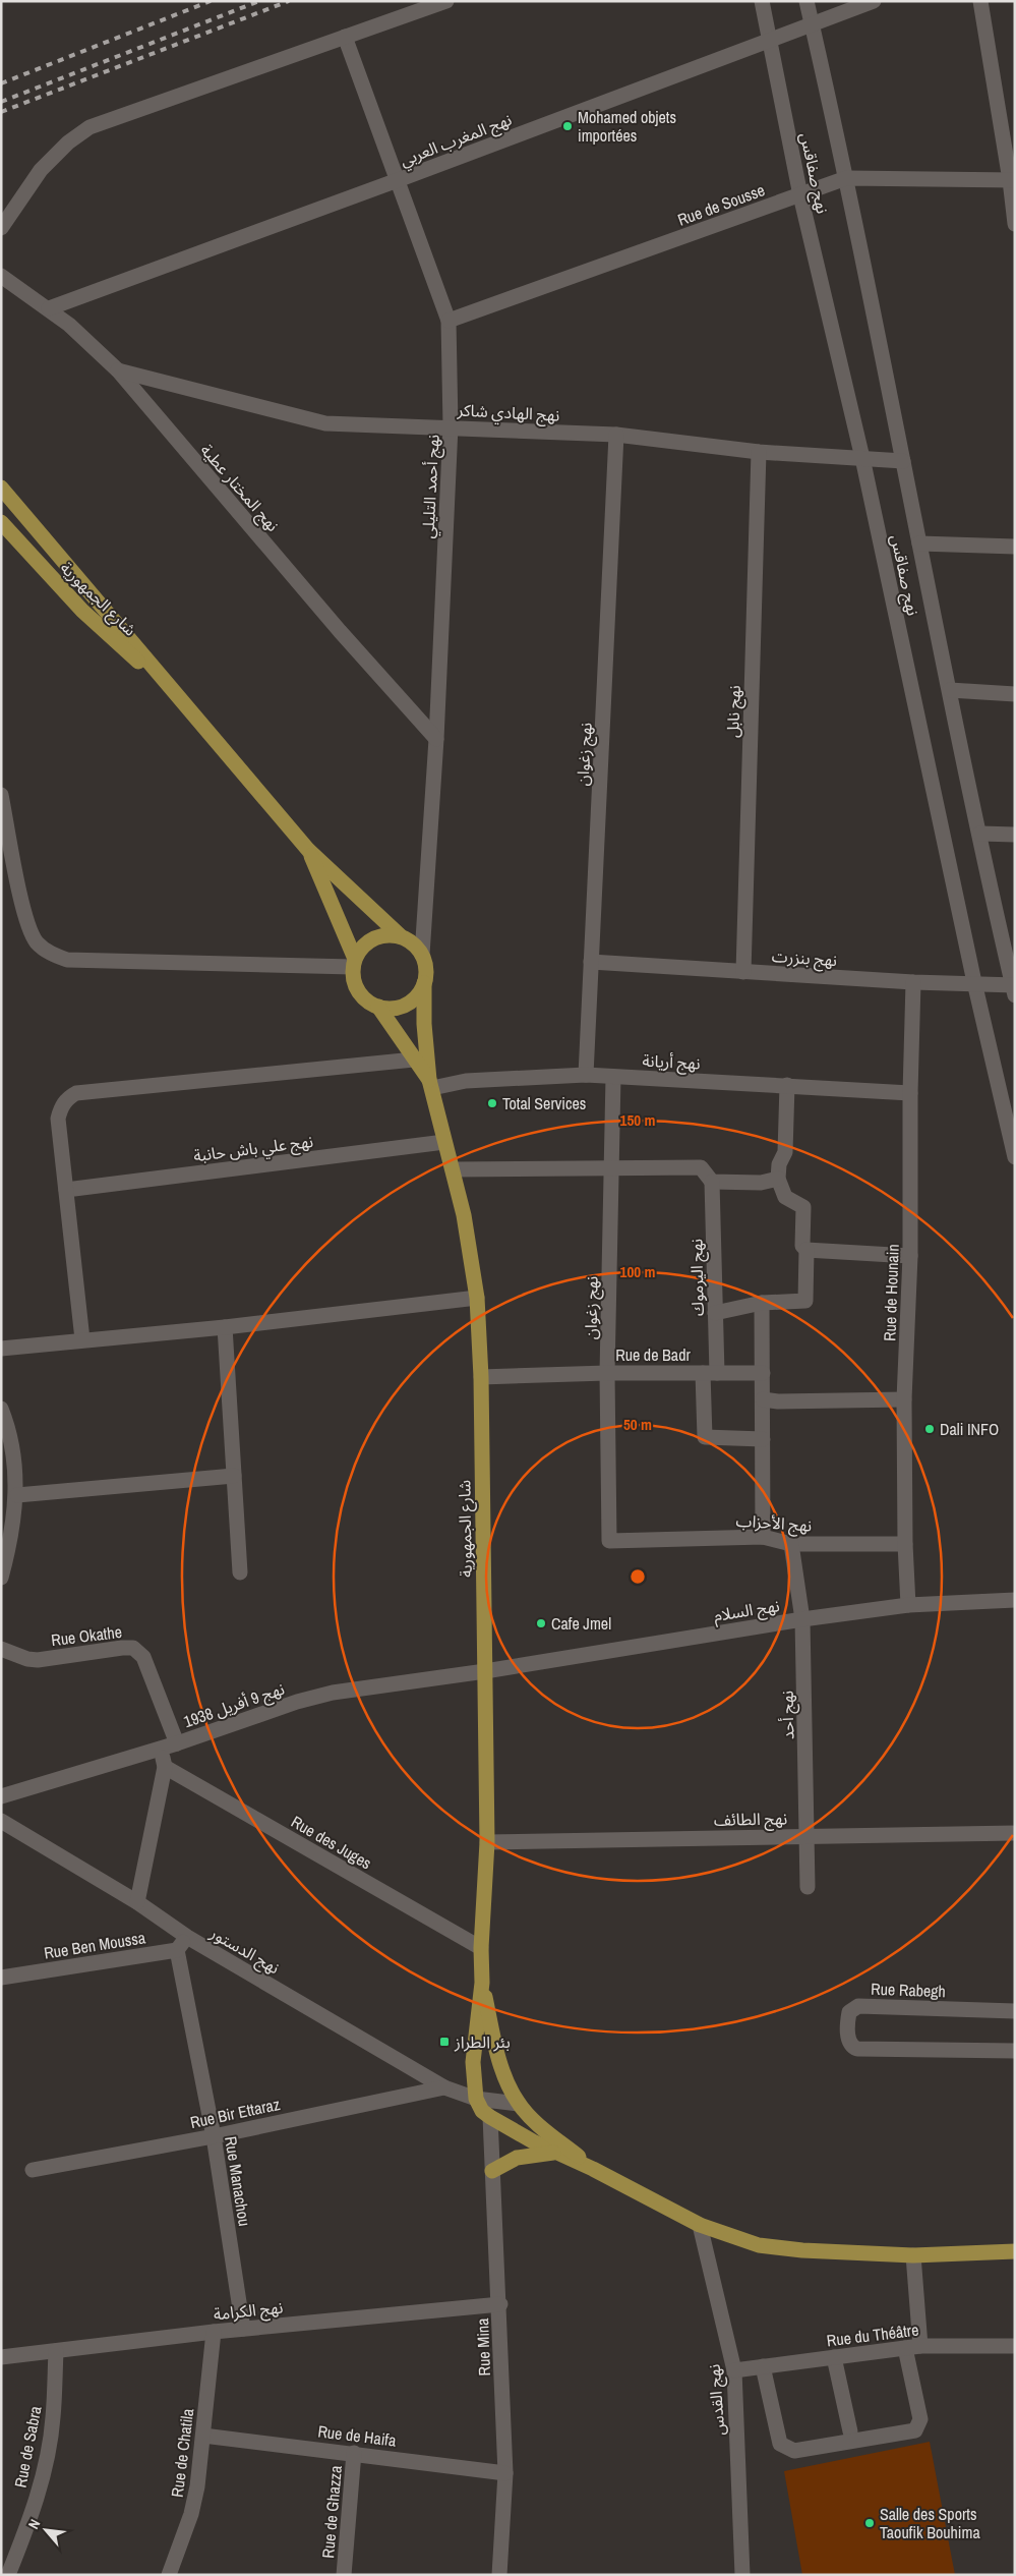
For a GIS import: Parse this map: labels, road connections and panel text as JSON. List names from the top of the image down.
{
  "streets": {
    "main road": ["شارع الجمهورية"],
    "street": [
      "نهج المغرب العربي",
      "نهج صفاقس",
      "Rue de Sousse",
      "نهج الهادي شاكر",
      "نهج أحمد التليلي",
      "نهج المختار عطية",
      "نهج نابل",
      "نهج زغوان",
      "نهج بنزرت",
      "نهج أريانة",
      "نهج علي باش حانبة",
      "نهج اليرموك",
      "Rue de Hounain",
      "Rue de Badr",
      "نهج الأحزاب",
      "نهج السلام",
      "Rue Okathe",
      "نهج 9 أفريل 1938",
      "نهج أحد",
      "نهج الطائف",
      "Rue des Juges",
      "Rue Ben Moussa",
      "نهج الدستور",
      "Rue Rabegh",
      "Rue Bir Ettaraz",
      "Rue Manachou",
      "نهج الكرامة",
      "Rue du Théâtre",
      "Rue Mina",
      "نهج القدس",
      "Rue de Haifa",
      "Rue de Sabra",
      "Rue de Chatila",
      "Rue de Ghazza"
    ]
  },
  "crossings": [
    ["نهج المغرب العربي", "نهج صفاقس"],
    ["نهج المغرب العربي", "نهج أحمد التليلي"],
    ["نهج المغرب العربي", "نهج المختار عطية"],
    ["نهج صفاقس", "Rue de Sousse"],
    ["نهج صفاقس", "نهج الهادي شاكر"],
    ["نهج صفاقس", "نهج بنزرت"],
    ["Rue de Sousse", "نهج أحمد التليلي"],
    ["نهج الهادي شاكر", "نهج أحمد التليلي"],
    ["نهج الهادي شاكر", "نهج المختار عطية"],
    ["نهج الهادي شاكر", "نهج نابل"],
    ["نهج الهادي شاكر", "نهج زغوان"],
    ["نهج أحمد التليلي", "نهج المختار عطية"],
    ["شارع الجمهورية", "نهج أريانة"],
    ["شارع الجمهورية", "نهج علي باش حانبة"],
    ["شارع الجمهورية", "Rue de Badr"],
    ["شارع الجمهورية", "نهج السلام"],
    ["شارع الجمهورية", "نهج 9 أفريل 1938"],
    ["شارع الجمهورية", "نهج الطائف"],
    ["شارع الجمهورية", "Rue des Juges"],
    ["نهج نابل", "نهج بنزرت"],
    ["نهج زغوان", "نهج بنزرت"],
    ["نهج زغوان", "نهج أريانة"],
    ["نهج زغوان", "Rue de Badr"],
    ["نهج زغوان", "نهج الأحزاب"],
    ["نهج بنزرت", "Rue de Hounain"],
    ["نهج أريانة", "Rue de Hounain"],
    ["نهج اليرموك", "Rue de Badr"],
    ["Rue de Hounain", "نهج الأحزاب"],
    ["Rue de Hounain", "نهج السلام"],
    ["نهج الأحزاب", "نهج أحد"],
    ["نهج السلام", "نهج 9 أفريل 1938"],
    ["نهج السلام", "نهج أحد"],
    ["Rue Okathe", "نهج 9 أفريل 1938"],
    ["نهج أحد", "نهج الطائف"],
    ["Rue Ben Moussa", "Rue Manachou"],
    ["نهج الدستور", "Rue Bir Ettaraz"],
    ["Rue Bir Ettaraz", "Rue Manachou"],
    ["Rue Manachou", "نهج الكرامة"],
    ["نهج الكرامة", "Rue Mina"],
    ["نهج الكرامة", "Rue de Sabra"],
    ["نهج الكرامة", "Rue de Chatila"],
    ["Rue du Théâtre", "نهج القدس"],
    ["Rue Mina", "Rue de Haifa"],
    ["Rue de Haifa", "Rue de Chatila"],
    ["Rue de Haifa", "Rue de Ghazza"]
  ],
  "places": {
    "other": [
      "Mohamed objets importées",
      "Total Services",
      "Dali INFO",
      "Cafe Jmel",
      "Salle des Sports Taoufik Bouhima"
    ],
    "transit": ["بئر الطراز"]
  },
  "north": "top left",
  "rings": ["150 m", "100 m", "50 m"]
}
